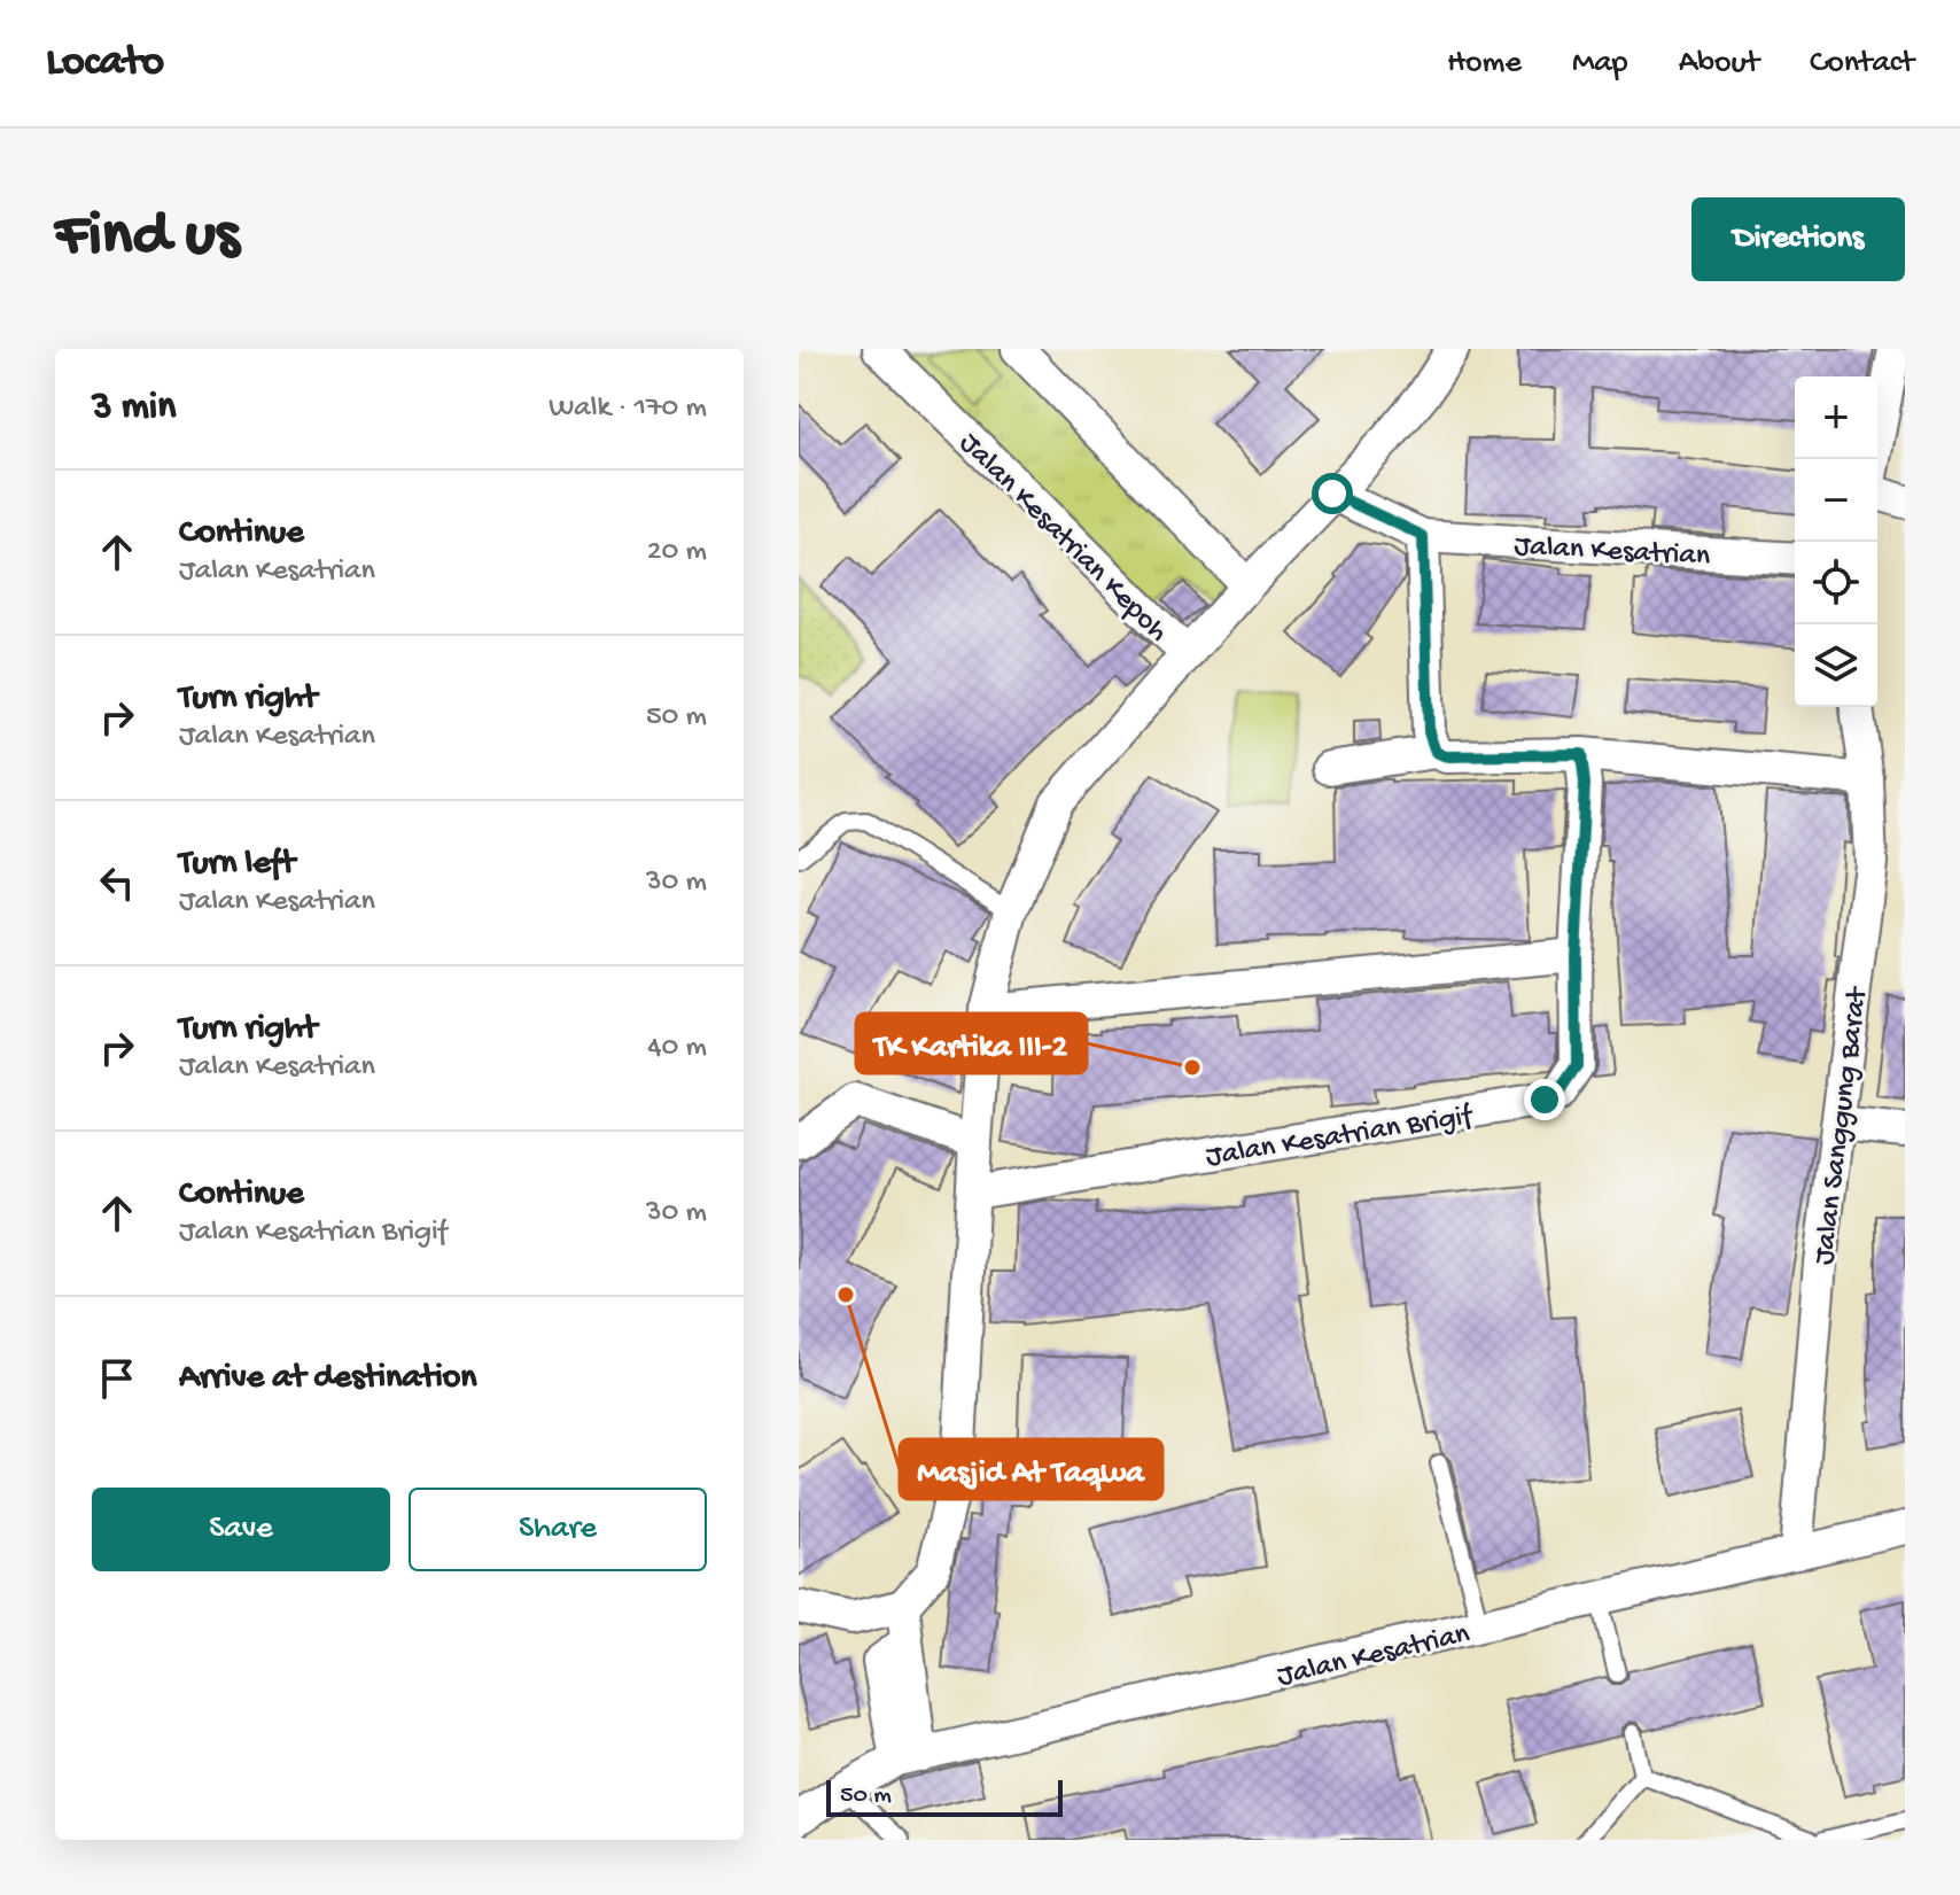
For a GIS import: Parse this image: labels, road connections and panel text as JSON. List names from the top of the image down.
{
  "streets": {
    "street": [
      "Jalan Kesatrian Kepoh",
      "Jalan Kesatrian",
      "Jalan Sanggung Barat",
      "Jalan Kesatrian Brigif"
    ]
  },
  "crossings": [
    ["Jalan Kesatrian Kepoh", "Jalan Kesatrian"],
    ["Jalan Kesatrian", "Jalan Sanggung Barat"]
  ],
  "places": ["TK Kartika III-2", "Masjid At Taqwa"],
  "scale_bar": "50 m",
  "page": {
    "header": "Locato",
    "nav": [
      "Home",
      "Map",
      "About",
      "Contact"
    ],
    "buttons": [
      "Directions",
      ["Save", "Share"]
    ],
    "title": "Find us",
    "heading": ["3 min", "Walk · 170 m"],
    "map_buttons": ["+", "−"],
    "list": [
      ["Continue", "Jalan Kesatrian", "20 m"],
      ["Turn right", "Jalan Kesatrian", "50 m"],
      ["Turn left", "Jalan Kesatrian", "30 m"],
      ["Turn right", "Jalan Kesatrian", "40 m"],
      ["Continue", "Jalan Kesatrian Brigif", "30 m"],
      "Arrive at destination"
    ],
    "scale": "50 m"
  }
}
